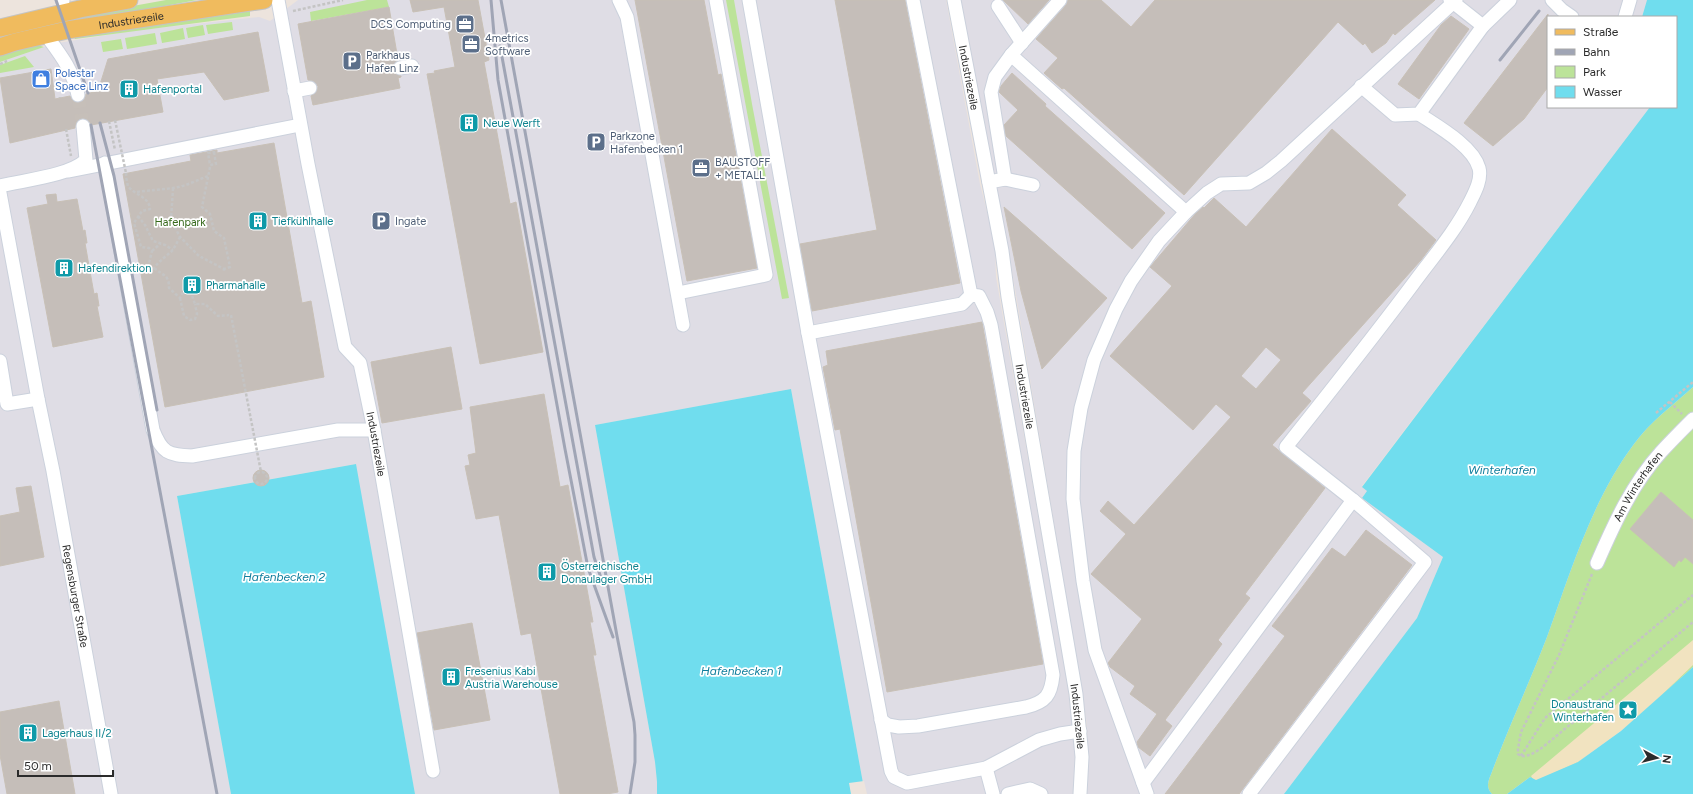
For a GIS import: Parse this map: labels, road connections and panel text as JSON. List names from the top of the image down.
{
  "streets": {
    "main road": ["Industriezeile"],
    "street": ["Am Winterhafen", "Regensburger Straße"]
  },
  "water": ["Winterhafen", "Hafenbecken 2", "Hafenbecken 1"],
  "parks": ["Hafenpark"],
  "places": {
    "office": ["DCS Computing", "4metrics Software", "BAUSTOFF + METALL"],
    "parking": ["Parkhaus Hafen Linz", "Parkzone Hafenbecken 1", "Ingate"],
    "shop": ["Polestar Space Linz"],
    "building": [
      "Hafenportal",
      "Neue Werft",
      "Tiefkühlhalle",
      "Hafendirektion",
      "Pharmahalle",
      "Österreichische Donaulager GmbH",
      "Fresenius Kabi Austria Warehouse",
      "Lagerhaus II/2"
    ],
    "place": ["Donaustrand Winterhafen"]
  },
  "legend": [
    "Straße",
    "Bahn",
    "Park",
    "Wasser"
  ],
  "scale_bar": "50 m",
  "north": "right"
}
